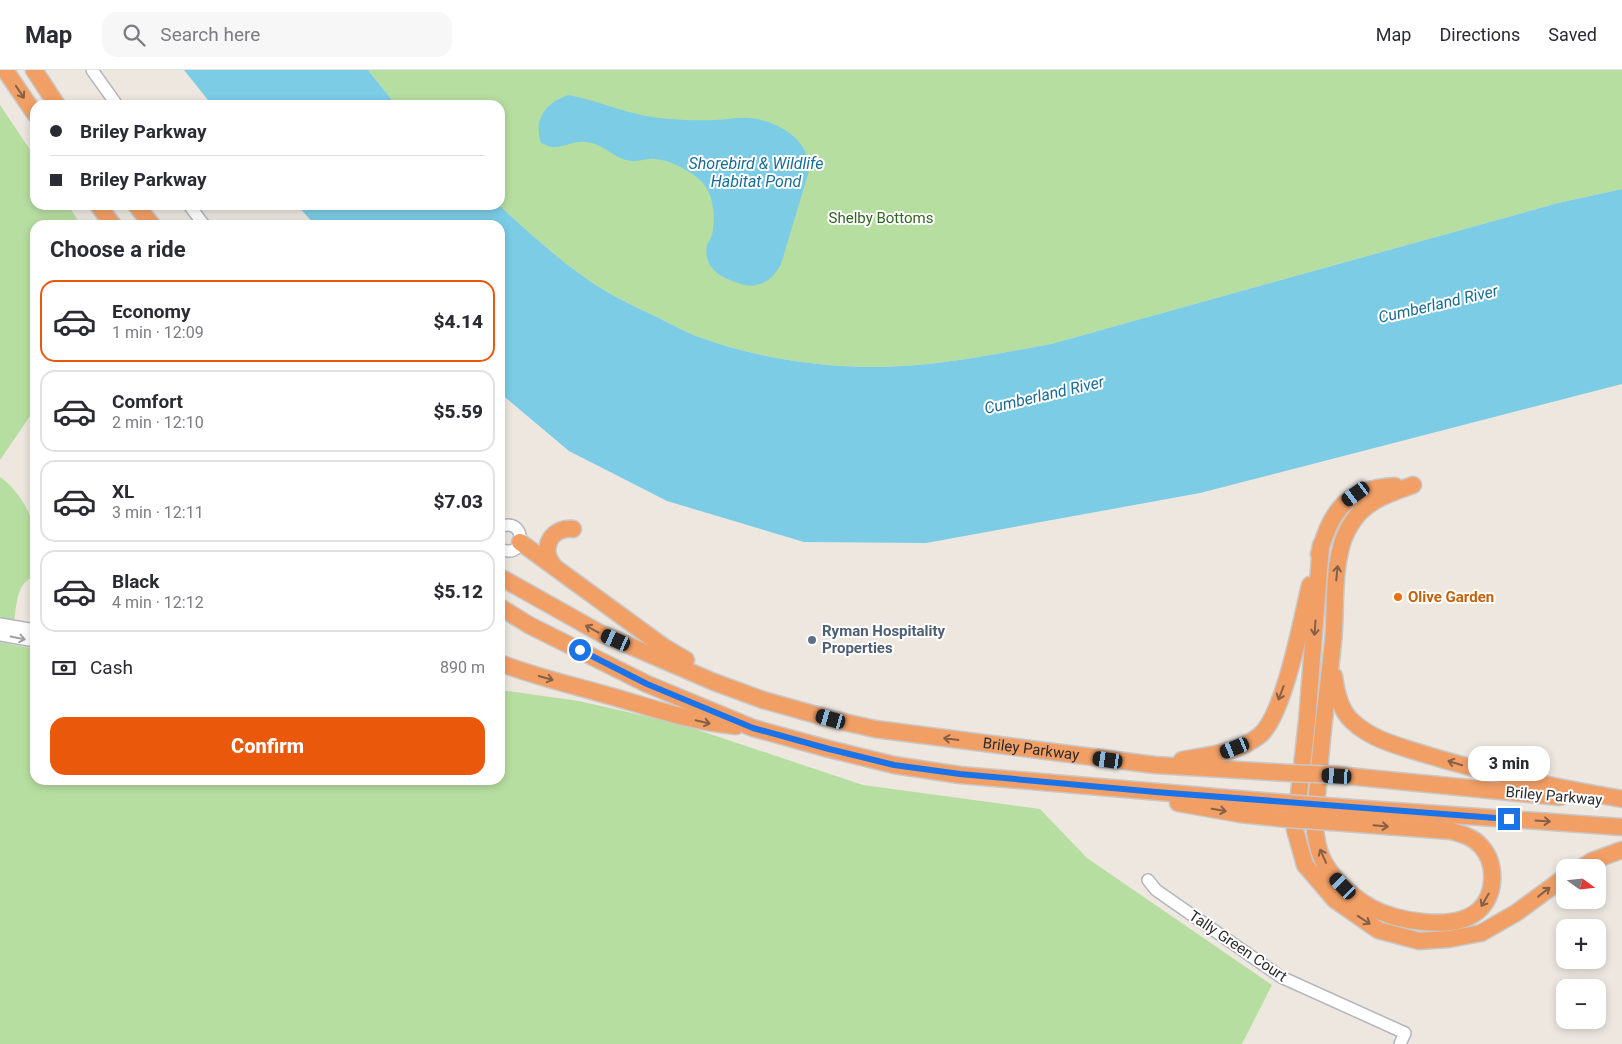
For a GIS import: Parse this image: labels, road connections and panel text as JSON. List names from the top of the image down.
{
  "streets": {
    "highway": ["Briley Parkway"],
    "street": ["Tally Green Court"]
  },
  "water": ["Shorebird & Wildlife Habitat Pond", "Cumberland River"],
  "parks": ["Shelby Bottoms"],
  "places": ["Olive Garden", "Ryman Hospitality Properties"],
  "north": "right",
  "page": {
    "header": "Map",
    "search": "Search here",
    "nav": ["Map", "Directions", "Saved"],
    "banner": ["Briley Parkway", "Briley Parkway"],
    "heading": "Choose a ride",
    "list": [
      {
        "name": "Economy",
        "note": "1 min · 12:09",
        "value": "$4.14"
      },
      {
        "name": "Comfort",
        "note": "2 min · 12:10",
        "value": "$5.59"
      },
      {
        "name": "XL",
        "note": "3 min · 12:11",
        "value": "$7.03"
      },
      {
        "name": "Black",
        "note": "4 min · 12:12",
        "value": "$5.12"
      }
    ],
    "pay": ["Cash", "890 m"],
    "buttons": "Confirm",
    "bubble": "3 min",
    "map_buttons": ["+", "−"]
  }
}
